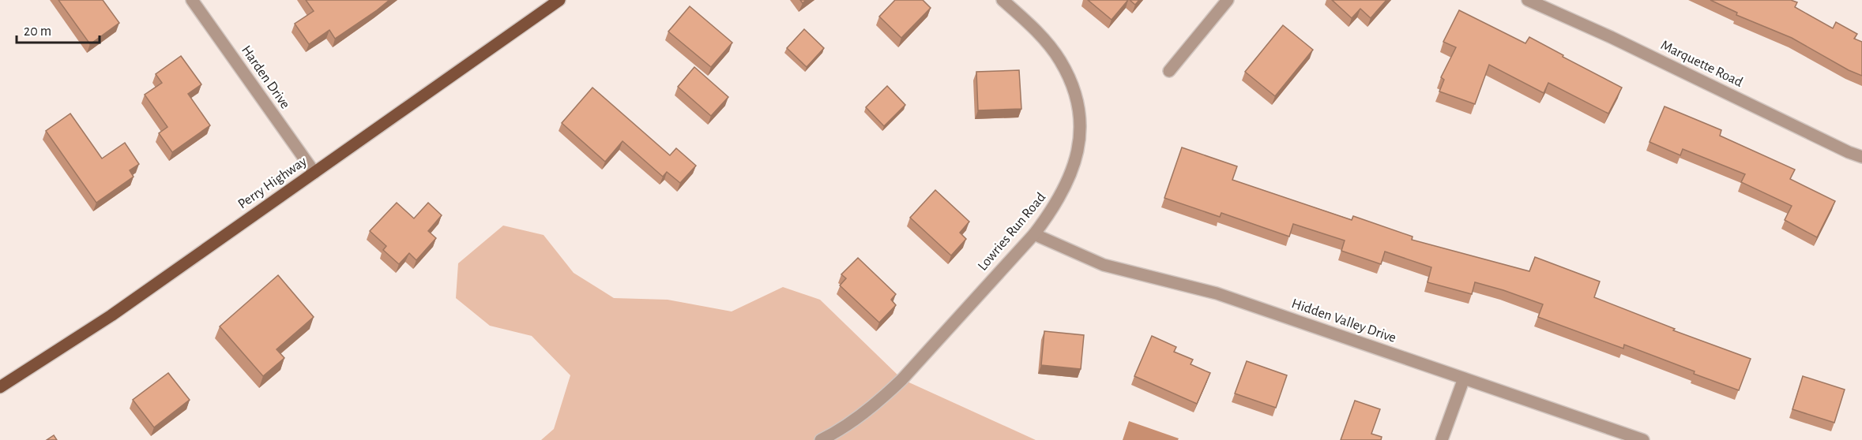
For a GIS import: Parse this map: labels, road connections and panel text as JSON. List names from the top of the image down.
{
  "streets": {
    "main road": ["Perry Highway"],
    "street": [
      "Marquette Road",
      "Harden Drive",
      "Lowries Run Road",
      "Hidden Valley Drive"
    ]
  },
  "crossings": [
    ["Harden Drive", "Perry Highway"],
    ["Lowries Run Road", "Hidden Valley Drive"]
  ],
  "scale_bar": "20 m"
}
